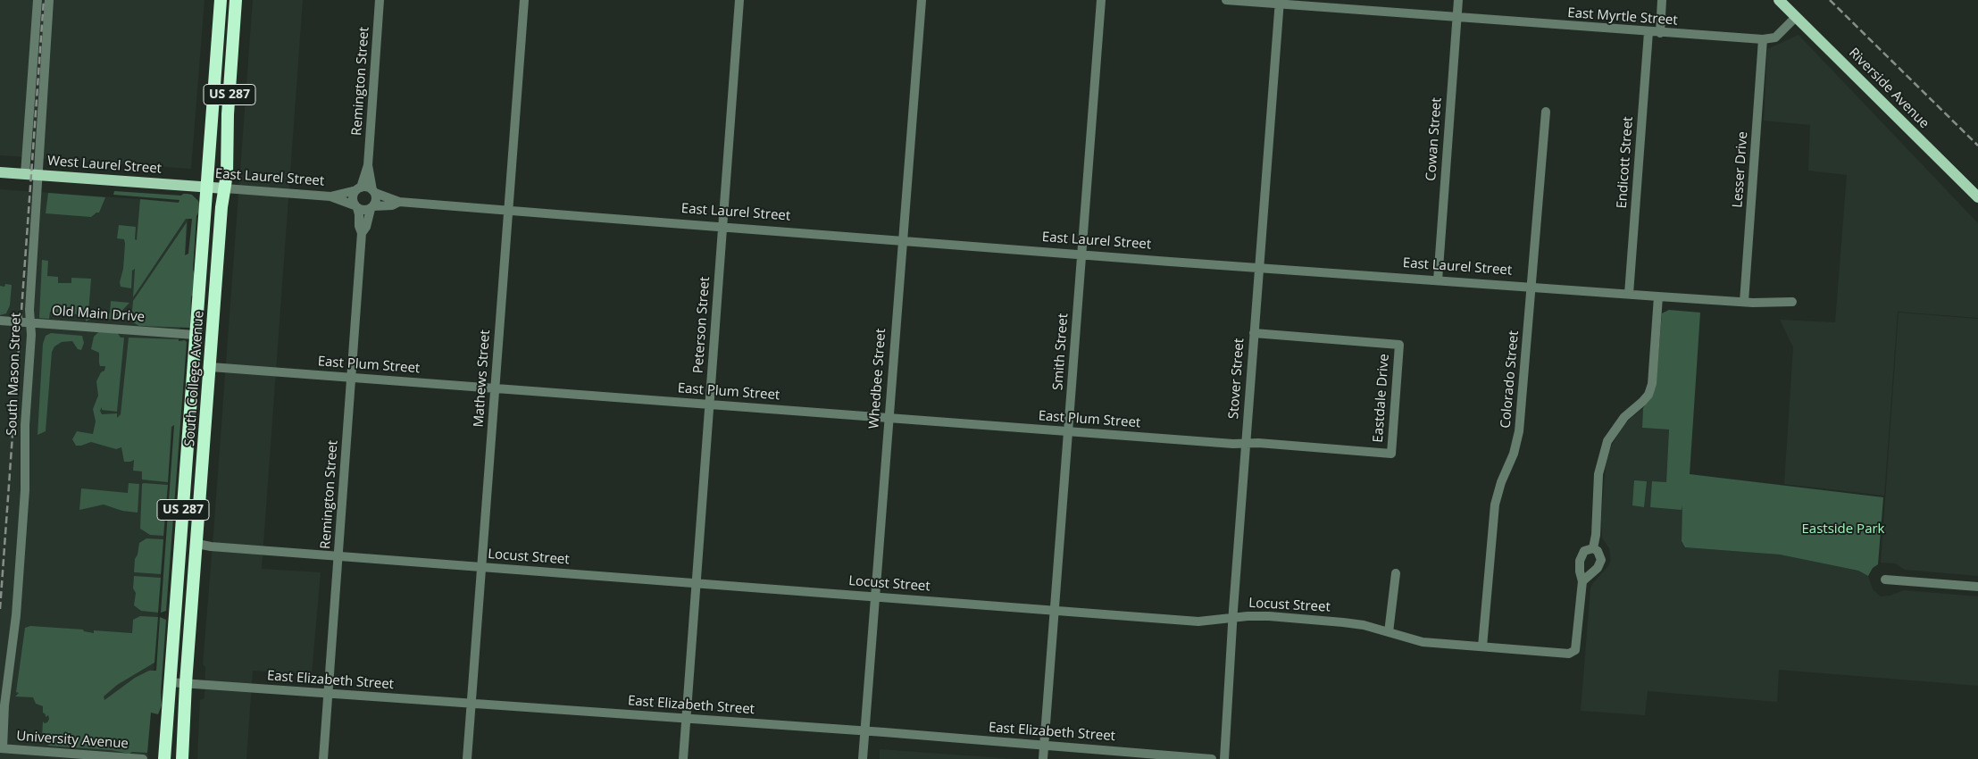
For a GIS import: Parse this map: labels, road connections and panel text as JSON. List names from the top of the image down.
{
  "streets": {
    "highway": ["US 287", "South College Avenue"],
    "main road": ["Riverside Avenue", "West Laurel Street", "East Laurel Street"],
    "street": [
      "East Myrtle Street",
      "Remington Street",
      "Cowan Street",
      "Endicott Street",
      "Lesser Drive",
      "Old Main Drive",
      "Peterson Street",
      "Smith Street",
      "East Plum Street",
      "South Mason Street",
      "Mathews Street",
      "Whedbee Street",
      "Stover Street",
      "Colorado Street",
      "Eastdale Drive",
      "Locust Street",
      "East Elizabeth Street",
      "University Avenue"
    ]
  },
  "crossings": [
    ["East Myrtle Street", "Riverside Avenue"],
    ["East Myrtle Street", "Cowan Street"],
    ["East Myrtle Street", "Endicott Street"],
    ["East Myrtle Street", "Lesser Drive"],
    ["East Myrtle Street", "Stover Street"],
    ["Remington Street", "East Laurel Street"],
    ["Remington Street", "East Plum Street"],
    ["Remington Street", "Locust Street"],
    ["Remington Street", "East Elizabeth Street"],
    ["Cowan Street", "East Laurel Street"],
    ["Endicott Street", "East Laurel Street"],
    ["West Laurel Street", "East Laurel Street"],
    ["West Laurel Street", "South Mason Street"],
    ["West Laurel Street", "South College Avenue"],
    ["Lesser Drive", "East Laurel Street"],
    ["East Laurel Street", "Peterson Street"],
    ["East Laurel Street", "Smith Street"],
    ["East Laurel Street", "South College Avenue"],
    ["East Laurel Street", "Mathews Street"],
    ["East Laurel Street", "Whedbee Street"],
    ["East Laurel Street", "Stover Street"],
    ["East Laurel Street", "Colorado Street"],
    ["Old Main Drive", "South Mason Street"],
    ["Old Main Drive", "South College Avenue"],
    ["Peterson Street", "East Plum Street"],
    ["Peterson Street", "Locust Street"],
    ["Peterson Street", "East Elizabeth Street"],
    ["Smith Street", "East Plum Street"],
    ["Smith Street", "Locust Street"],
    ["Smith Street", "East Elizabeth Street"],
    ["East Plum Street", "South College Avenue"],
    ["East Plum Street", "Mathews Street"],
    ["East Plum Street", "Whedbee Street"],
    ["East Plum Street", "Stover Street"],
    ["East Plum Street", "Eastdale Drive"],
    ["South Mason Street", "University Avenue"],
    ["South College Avenue", "Locust Street"],
    ["South College Avenue", "East Elizabeth Street"],
    ["Mathews Street", "Locust Street"],
    ["Mathews Street", "East Elizabeth Street"],
    ["Whedbee Street", "Locust Street"],
    ["Whedbee Street", "East Elizabeth Street"],
    ["Stover Street", "Eastdale Drive"],
    ["Stover Street", "Locust Street"],
    ["Colorado Street", "Locust Street"]
  ],
  "parks": ["Eastside Park"]
}
